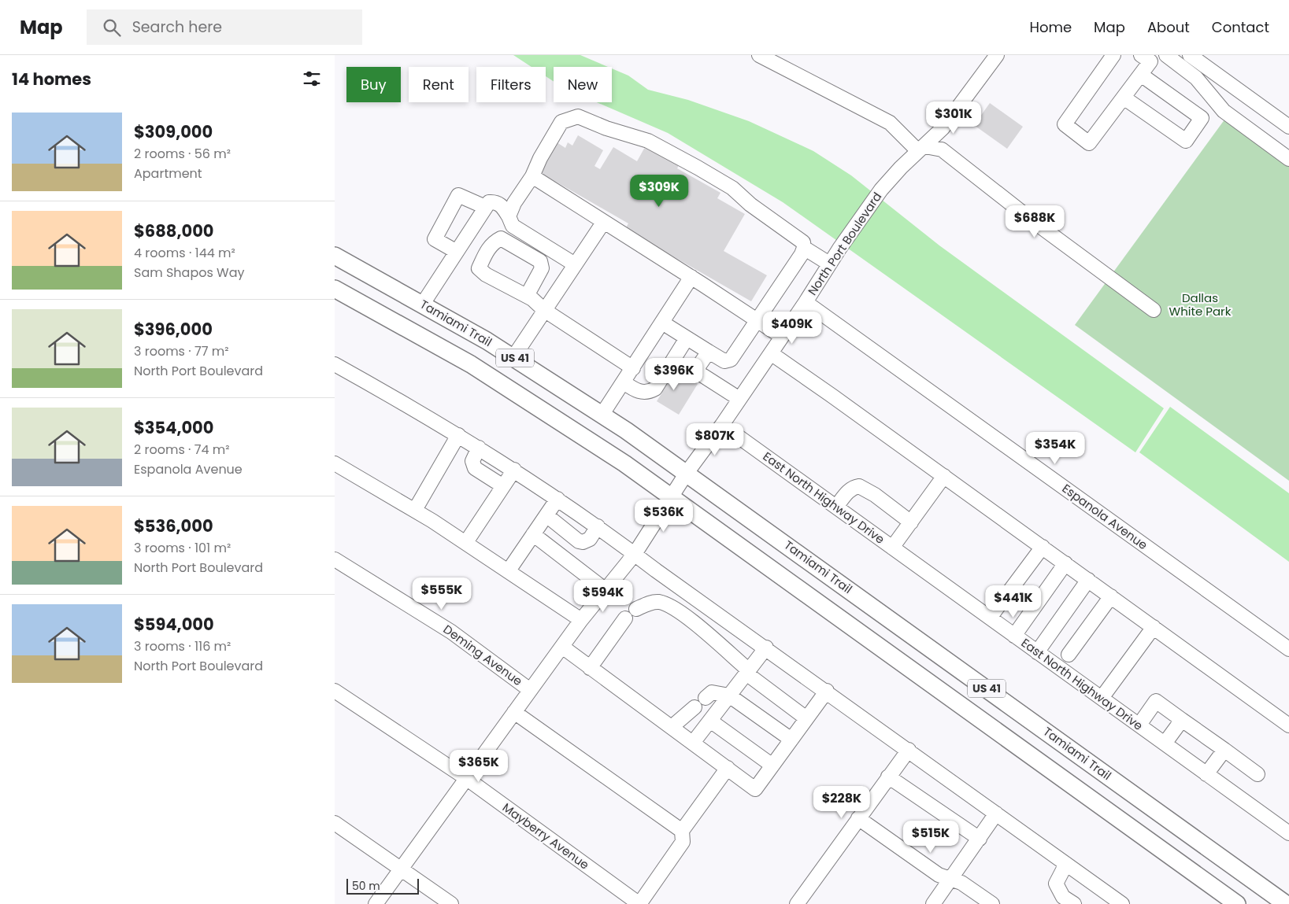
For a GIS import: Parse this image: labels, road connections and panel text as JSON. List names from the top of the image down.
{
  "streets": {
    "main road": ["Tamiami Trail", "US 41"],
    "street": [
      "North Port Boulevard",
      "East North Highway Drive",
      "Espanola Avenue",
      "Deming Avenue",
      "Mayberry Avenue"
    ]
  },
  "crossings": [
    ["North Port Boulevard", "Tamiami Trail"],
    ["North Port Boulevard", "US 41"],
    ["North Port Boulevard", "East North Highway Drive"],
    ["North Port Boulevard", "Espanola Avenue"],
    ["North Port Boulevard", "Deming Avenue"],
    ["North Port Boulevard", "Mayberry Avenue"]
  ],
  "parks": ["Dallas White Park"],
  "scale_bar": "50 m",
  "page": {
    "header": "Map",
    "search": "Search here",
    "nav": [
      "Home",
      "Map",
      "About",
      "Contact"
    ],
    "heading": "14 homes",
    "chip": [
      "Buy",
      "Rent",
      "Filters",
      "New"
    ],
    "price": [
      "$301K",
      "$309K",
      "$688K",
      "$409K",
      "$396K",
      "$807K",
      "$354K",
      "$536K",
      "$555K",
      "$594K",
      "$441K",
      "$365K",
      "$228K",
      "$515K"
    ],
    "list": [
      {
        "name": "$309,000",
        "note": "2 rooms · 56 m² · Apartment"
      },
      {
        "name": "$688,000",
        "note": "4 rooms · 144 m² · Sam Shapos Way"
      },
      {
        "name": "$396,000",
        "note": "3 rooms · 77 m² · North Port Boulevard"
      },
      {
        "name": "$354,000",
        "note": "2 rooms · 74 m² · Espanola Avenue"
      },
      {
        "name": "$536,000",
        "note": "3 rooms · 101 m² · North Port Boulevard"
      },
      {
        "name": "$594,000",
        "note": "3 rooms · 116 m² · North Port Boulevard"
      }
    ],
    "scale": "50 m"
  }
}
